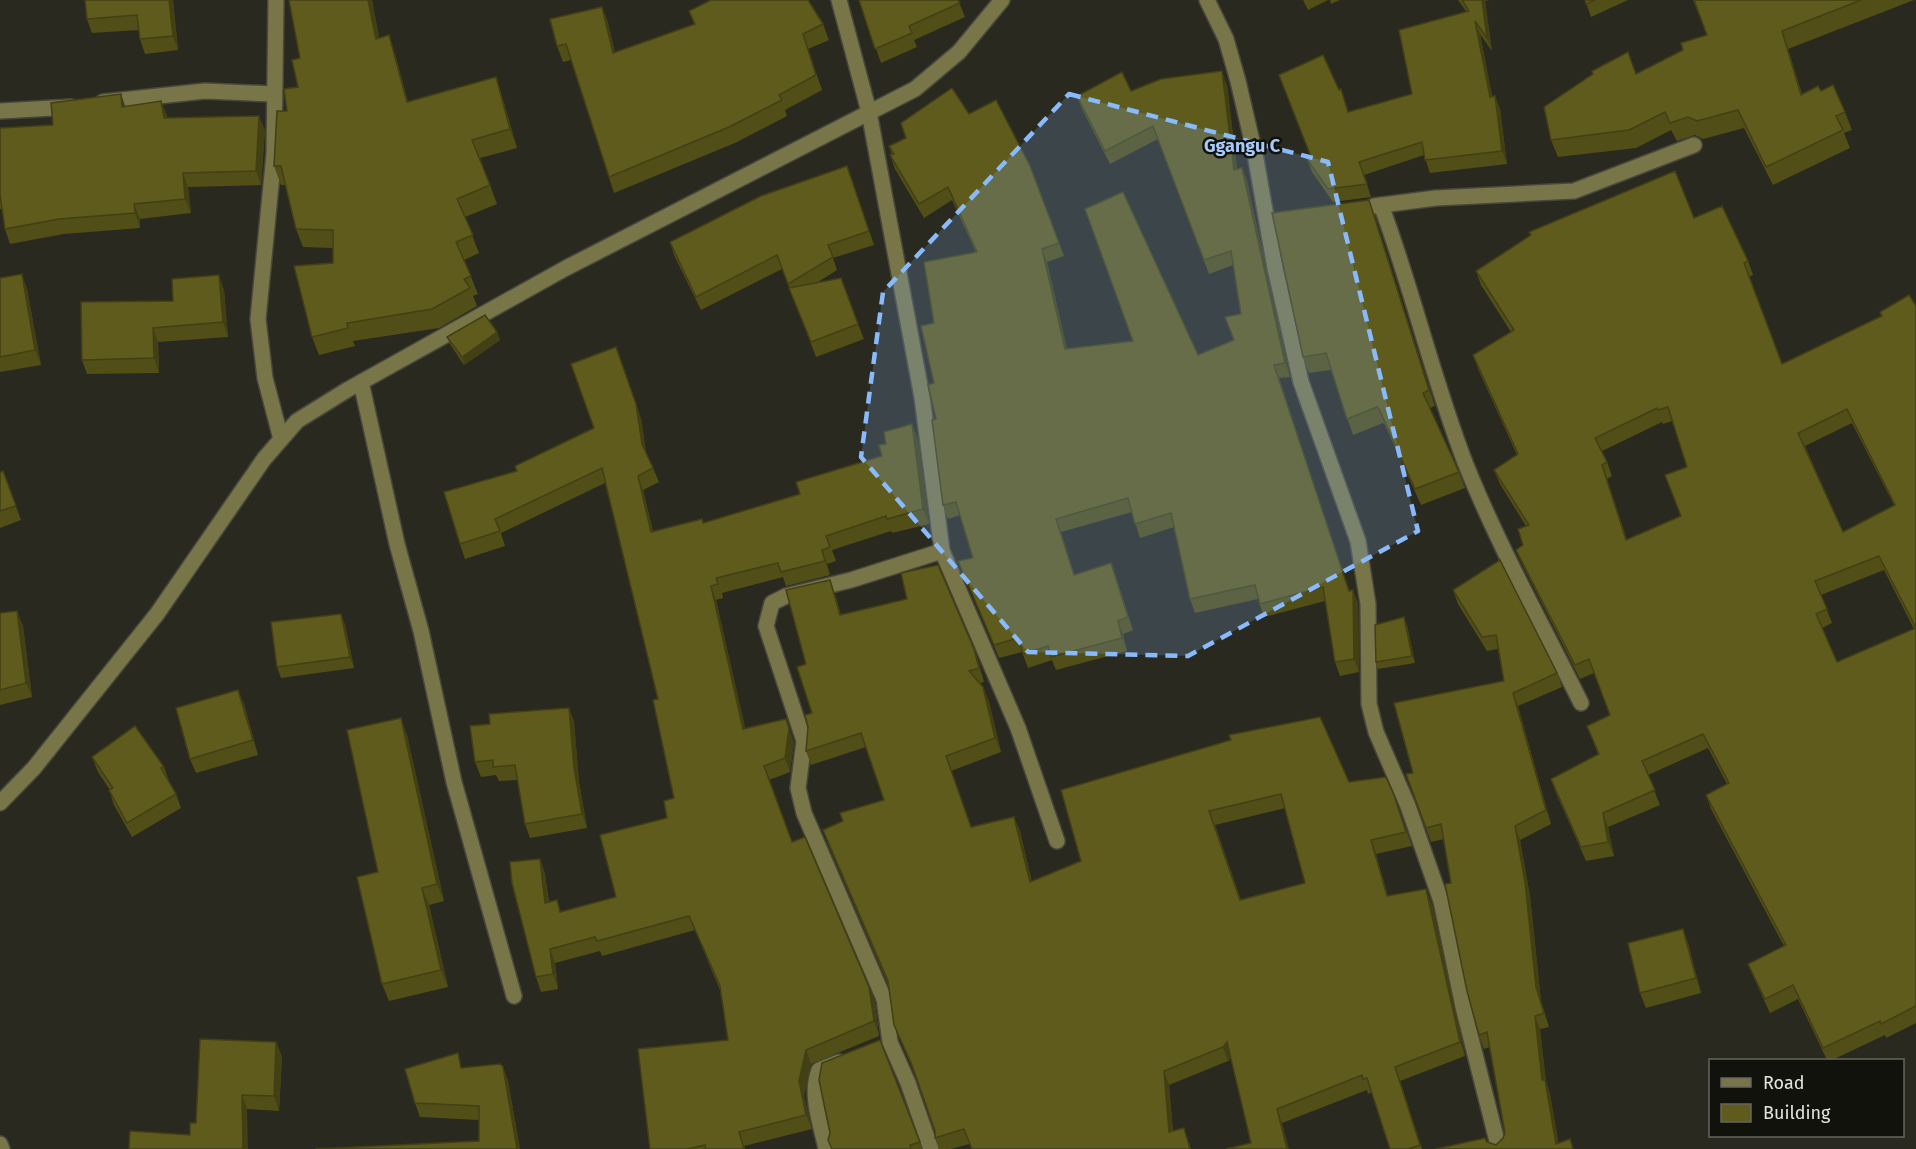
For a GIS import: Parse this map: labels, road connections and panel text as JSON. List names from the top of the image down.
{
  "districts": ["Ggangu C"],
  "legend": ["Road", "Building"]
}
